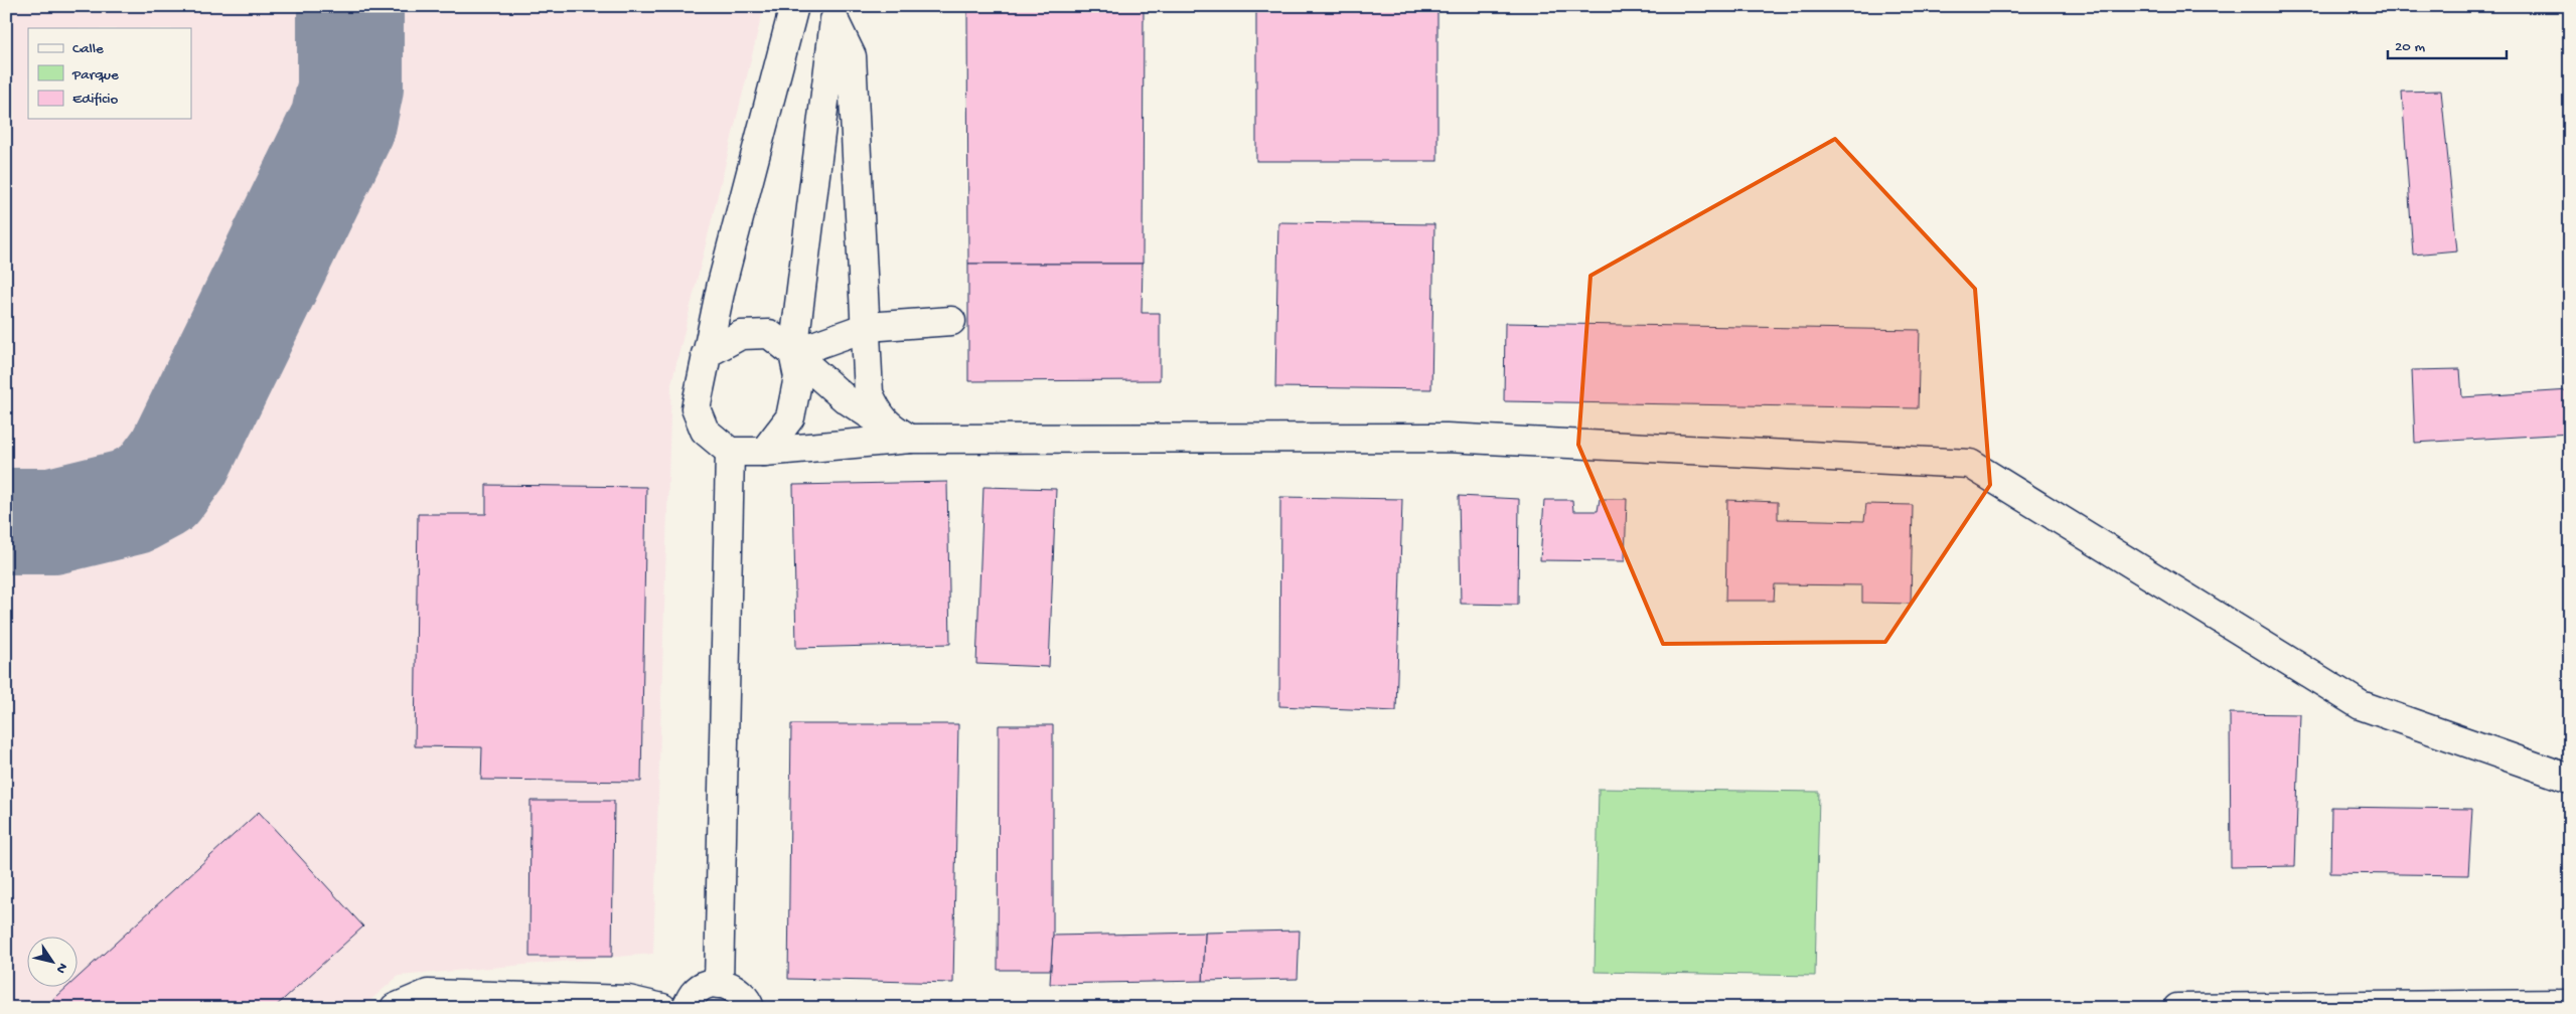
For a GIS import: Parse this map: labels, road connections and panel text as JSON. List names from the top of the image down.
{
  "legend": ["Calle", "Parque", "Edificio"],
  "scale_bar": "20 m",
  "north": "bottom right"
}
